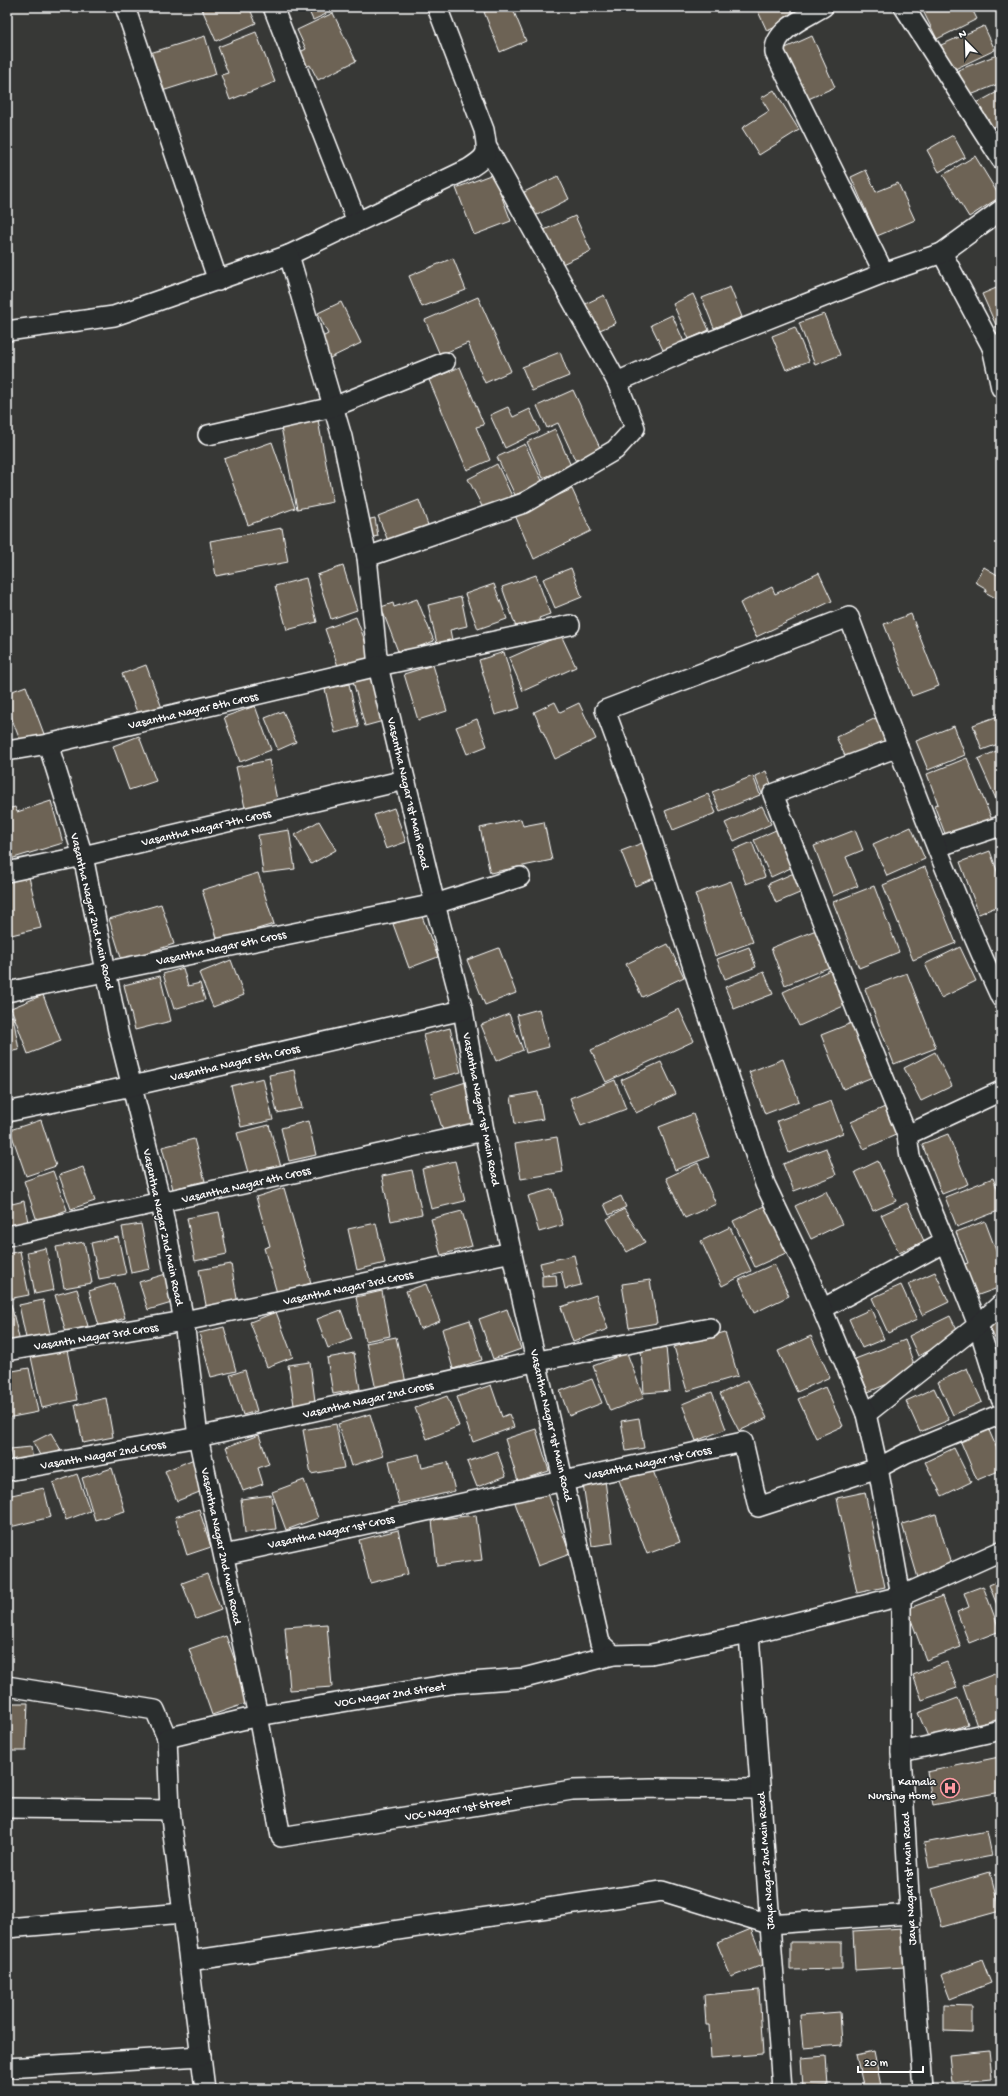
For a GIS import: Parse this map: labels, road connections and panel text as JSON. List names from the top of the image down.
{
  "streets": {
    "street": [
      "Vasantha Nagar 8th Cross",
      "Vasantha Nagar 1st Main Road",
      "Vasantha Nagar 7th Cross",
      "Vasantha Nagar 2nd Main Road",
      "Vasantha Nagar 6th Cross",
      "Vasantha Nagar 5th Cross",
      "Vasantha Nagar 4th Cross",
      "Vasantha Nagar 3rd Cross",
      "Vasanth Nagar 3rd Cross",
      "Vasantha Nagar 2nd Cross",
      "Vasanth Nagar 2nd Cross",
      "Vasantha Nagar 1st Cross",
      "VOC Nagar 2nd Street",
      "VOC Nagar 1st Street",
      "Jaya Nagar 2nd Main Road",
      "Jaya Nagar 1st Main Road"
    ]
  },
  "crossings": [
    ["Vasantha Nagar 8th Cross", "Vasantha Nagar 1st Main Road"],
    ["Vasantha Nagar 8th Cross", "Vasantha Nagar 2nd Main Road"],
    ["Vasantha Nagar 1st Main Road", "Vasantha Nagar 7th Cross"],
    ["Vasantha Nagar 1st Main Road", "Vasantha Nagar 6th Cross"],
    ["Vasantha Nagar 1st Main Road", "Vasantha Nagar 5th Cross"],
    ["Vasantha Nagar 1st Main Road", "Vasantha Nagar 4th Cross"],
    ["Vasantha Nagar 1st Main Road", "Vasantha Nagar 3rd Cross"],
    ["Vasantha Nagar 1st Main Road", "Vasantha Nagar 2nd Cross"],
    ["Vasantha Nagar 1st Main Road", "Vasantha Nagar 1st Cross"],
    ["Vasantha Nagar 1st Main Road", "VOC Nagar 2nd Street"],
    ["Vasantha Nagar 7th Cross", "Vasantha Nagar 2nd Main Road"],
    ["Vasantha Nagar 2nd Main Road", "Vasantha Nagar 6th Cross"],
    ["Vasantha Nagar 2nd Main Road", "Vasantha Nagar 5th Cross"],
    ["Vasantha Nagar 2nd Main Road", "Vasantha Nagar 4th Cross"],
    ["Vasantha Nagar 2nd Main Road", "Vasantha Nagar 3rd Cross"],
    ["Vasantha Nagar 2nd Main Road", "Vasanth Nagar 3rd Cross"],
    ["Vasantha Nagar 2nd Main Road", "Vasantha Nagar 2nd Cross"],
    ["Vasantha Nagar 2nd Main Road", "Vasanth Nagar 2nd Cross"],
    ["Vasantha Nagar 2nd Main Road", "Vasantha Nagar 1st Cross"],
    ["Vasantha Nagar 2nd Main Road", "VOC Nagar 2nd Street"],
    ["Vasantha Nagar 2nd Main Road", "VOC Nagar 1st Street"],
    ["Vasantha Nagar 3rd Cross", "Vasanth Nagar 3rd Cross"],
    ["Vasantha Nagar 2nd Cross", "Vasanth Nagar 2nd Cross"],
    ["Vasantha Nagar 1st Cross", "Jaya Nagar 1st Main Road"],
    ["VOC Nagar 2nd Street", "VOC Nagar 1st Street"],
    ["VOC Nagar 2nd Street", "Jaya Nagar 2nd Main Road"],
    ["VOC Nagar 2nd Street", "Jaya Nagar 1st Main Road"],
    ["VOC Nagar 1st Street", "Jaya Nagar 2nd Main Road"]
  ],
  "places": {
    "hospital": ["Kamala Nursing Home"]
  },
  "scale_bar": "20 m",
  "north": "top left"
}
